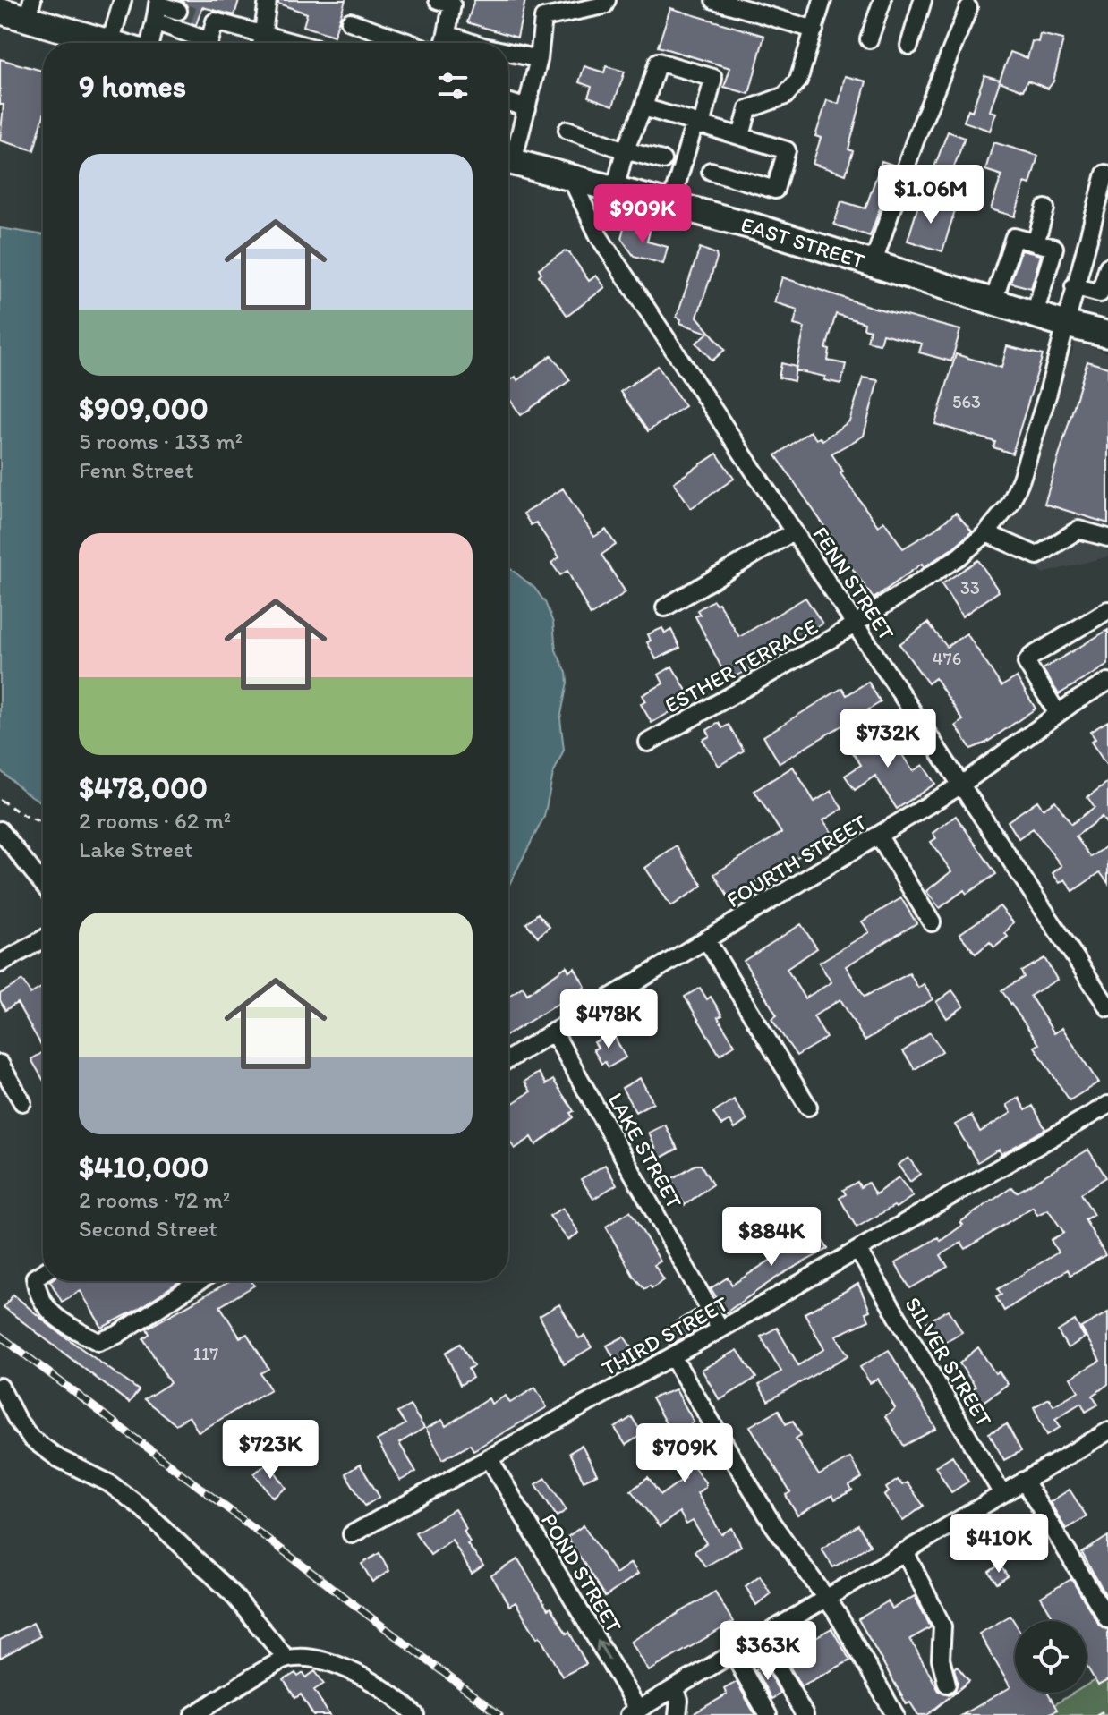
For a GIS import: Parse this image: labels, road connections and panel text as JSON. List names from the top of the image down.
{
  "streets": {
    "highway": ["EAST STREET"],
    "street": [
      "FENN STREET",
      "ESTHER TERRACE",
      "FOURTH STREET",
      "LAKE STREET",
      "THIRD STREET",
      "SILVER STREET",
      "POND STREET"
    ]
  },
  "crossings": [
    ["EAST STREET", "FENN STREET"],
    ["EAST STREET", "ESTHER TERRACE"],
    ["FENN STREET", "ESTHER TERRACE"],
    ["FENN STREET", "FOURTH STREET"],
    ["FOURTH STREET", "LAKE STREET"],
    ["LAKE STREET", "THIRD STREET"],
    ["THIRD STREET", "SILVER STREET"],
    ["THIRD STREET", "POND STREET"]
  ],
  "one_way": ["POND STREET"],
  "house_numbers": [
    "563",
    "33",
    "476",
    "117"
  ],
  "page": {
    "heading": "9 homes",
    "list": [
      {
        "name": "$909,000",
        "note": "5 rooms · 133 m² · Fenn Street"
      },
      {
        "name": "$478,000",
        "note": "2 rooms · 62 m² · Lake Street"
      },
      {
        "name": "$410,000",
        "note": "2 rooms · 72 m² · Second Street"
      }
    ],
    "price": [
      "$1.06M",
      "$909K",
      "$732K",
      "$478K",
      "$884K",
      "$723K",
      "$709K",
      "$410K",
      "$363K"
    ]
  }
}
